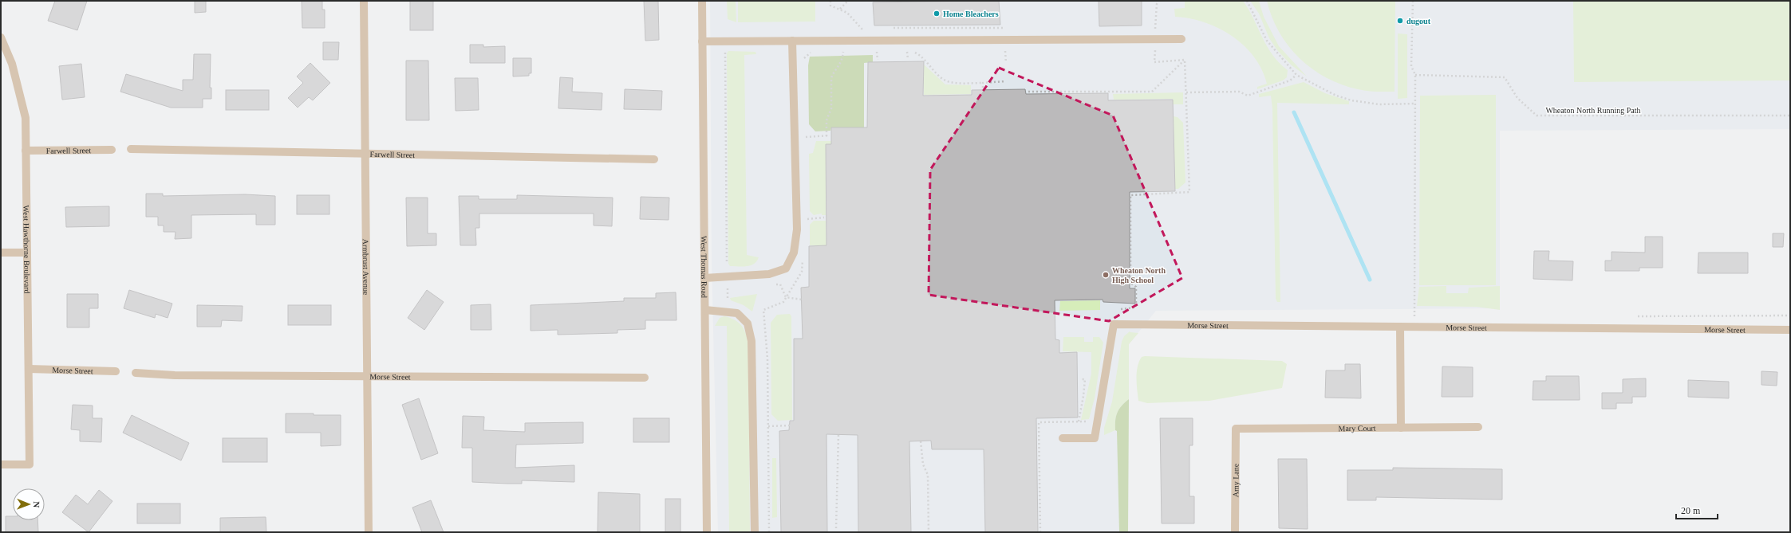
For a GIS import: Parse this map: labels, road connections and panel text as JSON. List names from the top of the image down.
{
  "streets": {
    "street": [
      "Farwell Street",
      "West Hawthorne Boulevard",
      "Armbrust Avenue",
      "West Thomas Road",
      "Morse Street",
      "Mary Court",
      "Amy Lane"
    ],
    "path": ["Wheaton North Running Path"]
  },
  "crossings": [
    ["Farwell Street", "West Hawthorne Boulevard"],
    ["Farwell Street", "Armbrust Avenue"],
    ["West Hawthorne Boulevard", "Morse Street"],
    ["Armbrust Avenue", "Morse Street"],
    ["Mary Court", "Amy Lane"]
  ],
  "places": ["Home Bleachers", "dugout", "Wheaton North High School"],
  "scale_bar": "20 m",
  "north": "right"
}
